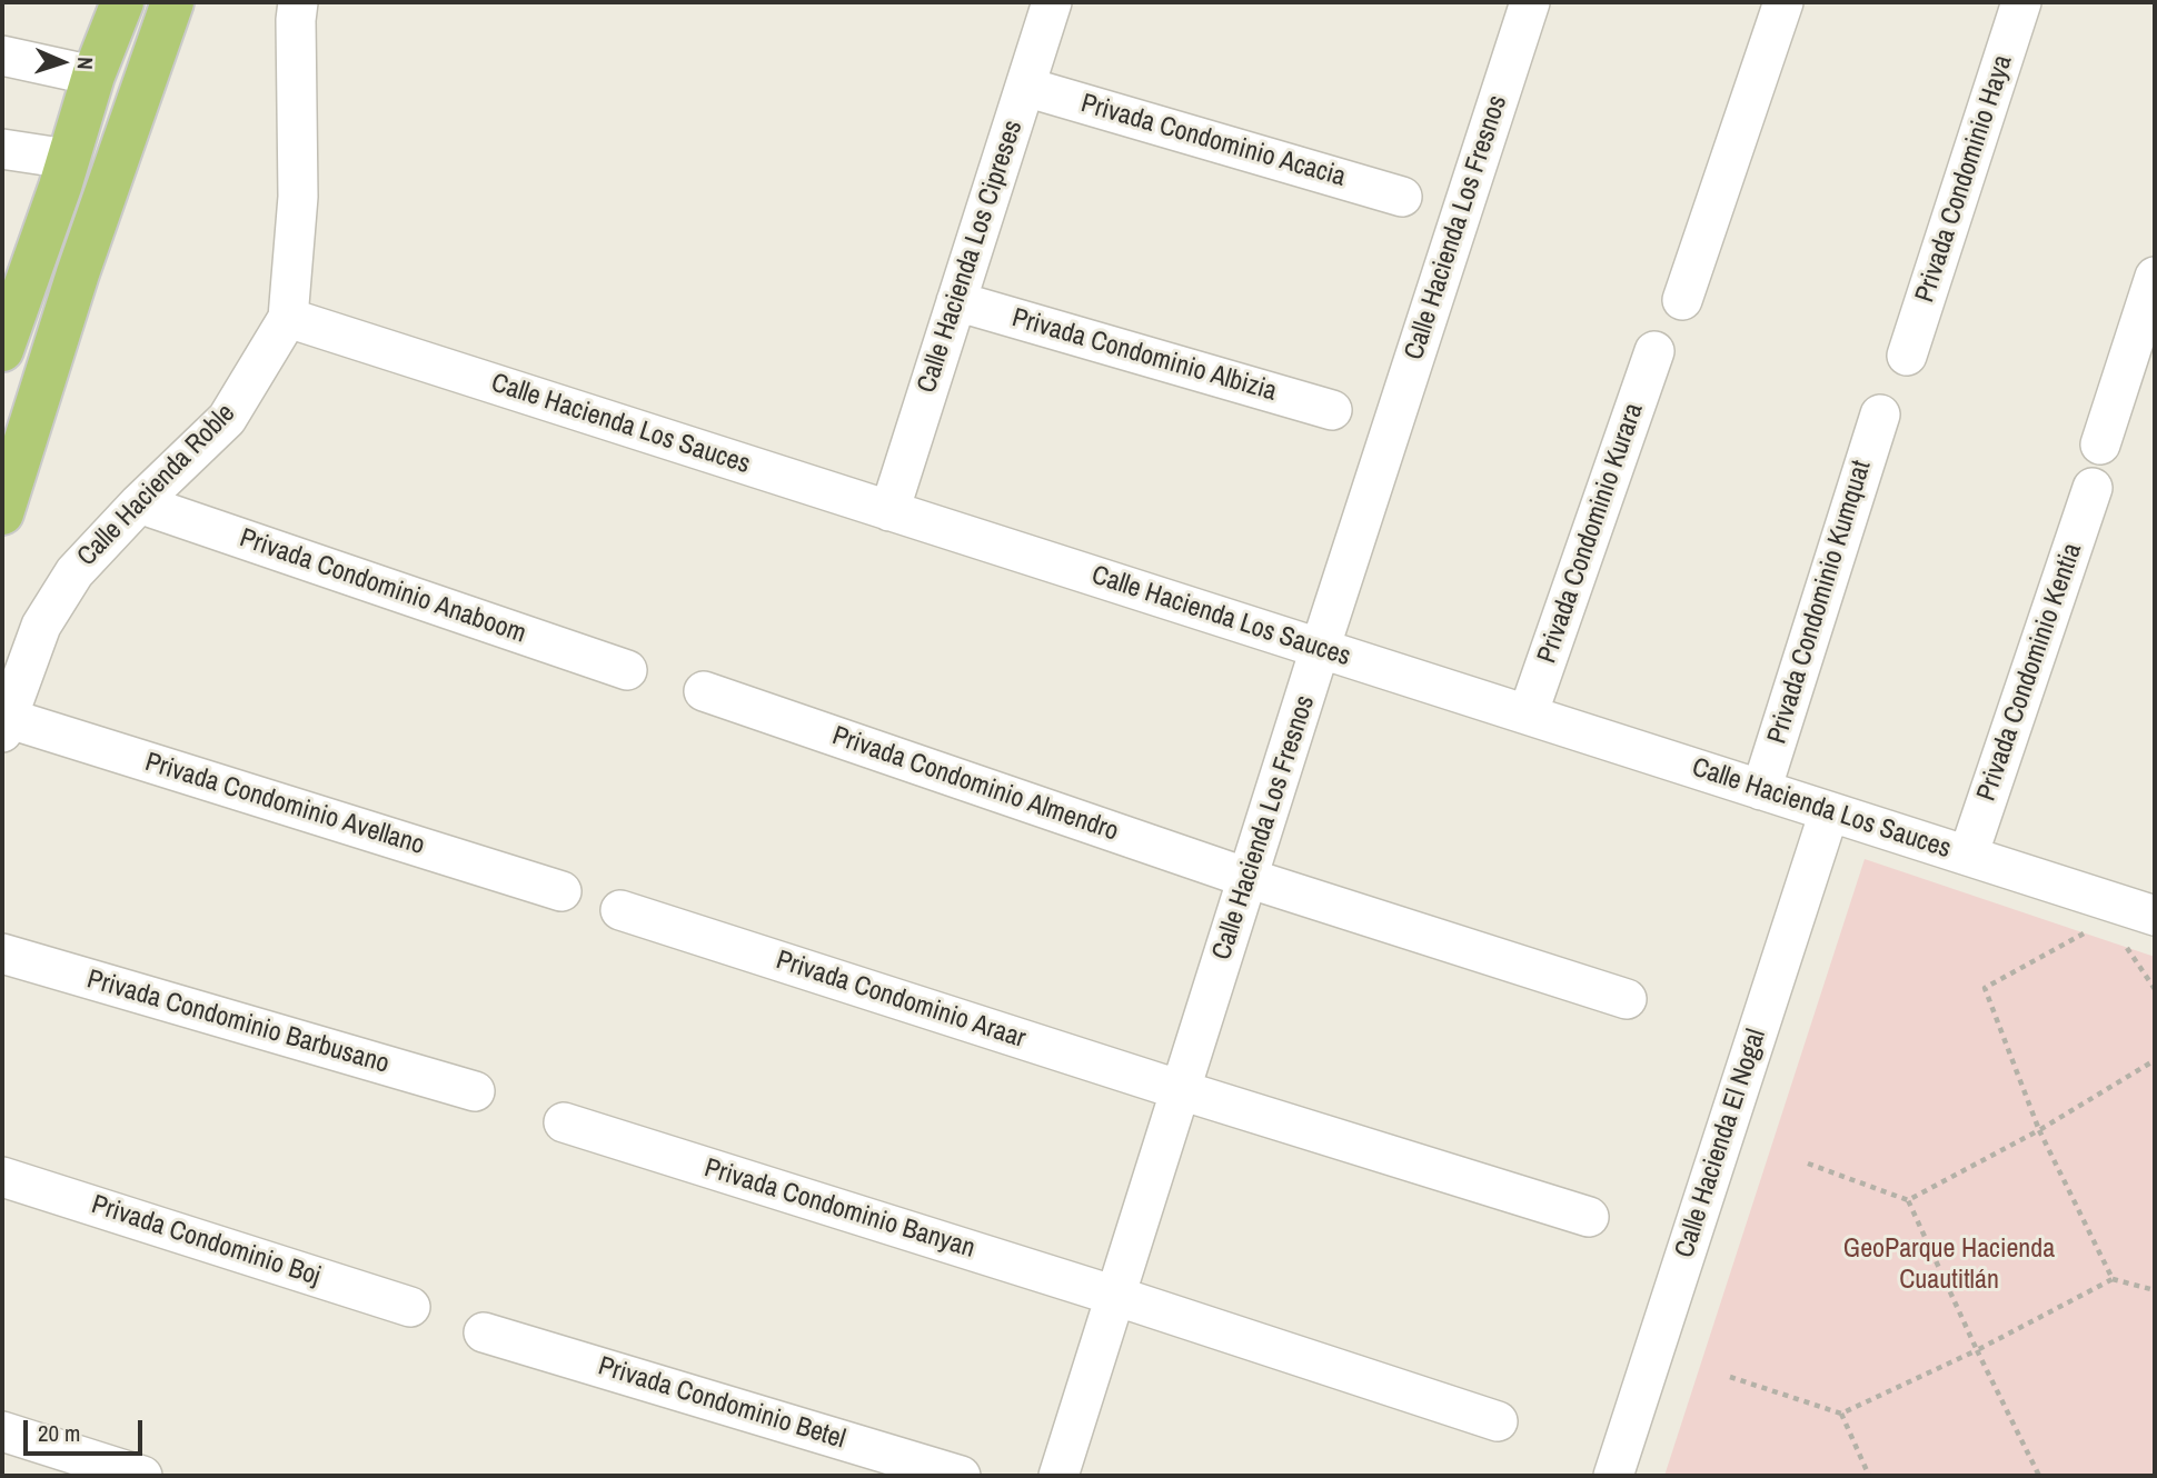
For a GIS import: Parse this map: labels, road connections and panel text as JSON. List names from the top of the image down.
{
  "streets": {
    "street": [
      "Privada Condominio Acacia",
      "Privada Condominio Haya",
      "Calle Hacienda Los Fresnos",
      "Calle Hacienda Los Cipreses",
      "Privada Condominio Albizia",
      "Calle Hacienda Los Sauces",
      "Calle Hacienda Roble",
      "Privada Condominio Kurara",
      "Privada Condominio Anaboom",
      "Privada Condominio Kumquat",
      "Privada Condominio Kentia",
      "Privada Condominio Almendro",
      "Privada Condominio Avellano",
      "Privada Condominio Araar",
      "Privada Condominio Barbusano",
      "Calle Hacienda El Nogal",
      "Privada Condominio Banyan",
      "Privada Condominio Boj",
      "Privada Condominio Betel"
    ]
  },
  "crossings": [
    ["Privada Condominio Acacia", "Calle Hacienda Los Cipreses"],
    ["Calle Hacienda Los Fresnos", "Calle Hacienda Los Sauces"],
    ["Calle Hacienda Los Fresnos", "Privada Condominio Almendro"],
    ["Calle Hacienda Los Fresnos", "Privada Condominio Araar"],
    ["Calle Hacienda Los Fresnos", "Privada Condominio Banyan"],
    ["Calle Hacienda Los Cipreses", "Privada Condominio Albizia"],
    ["Calle Hacienda Los Cipreses", "Calle Hacienda Los Sauces"],
    ["Calle Hacienda Los Sauces", "Calle Hacienda Roble"],
    ["Calle Hacienda Los Sauces", "Privada Condominio Kurara"],
    ["Calle Hacienda Los Sauces", "Privada Condominio Kumquat"],
    ["Calle Hacienda Los Sauces", "Privada Condominio Kentia"],
    ["Calle Hacienda Los Sauces", "Calle Hacienda El Nogal"],
    ["Calle Hacienda Roble", "Privada Condominio Anaboom"],
    ["Calle Hacienda Roble", "Privada Condominio Avellano"]
  ],
  "parks": ["GeoParque Hacienda Cuautitlán"],
  "scale_bar": "20 m",
  "north": "right"
}
